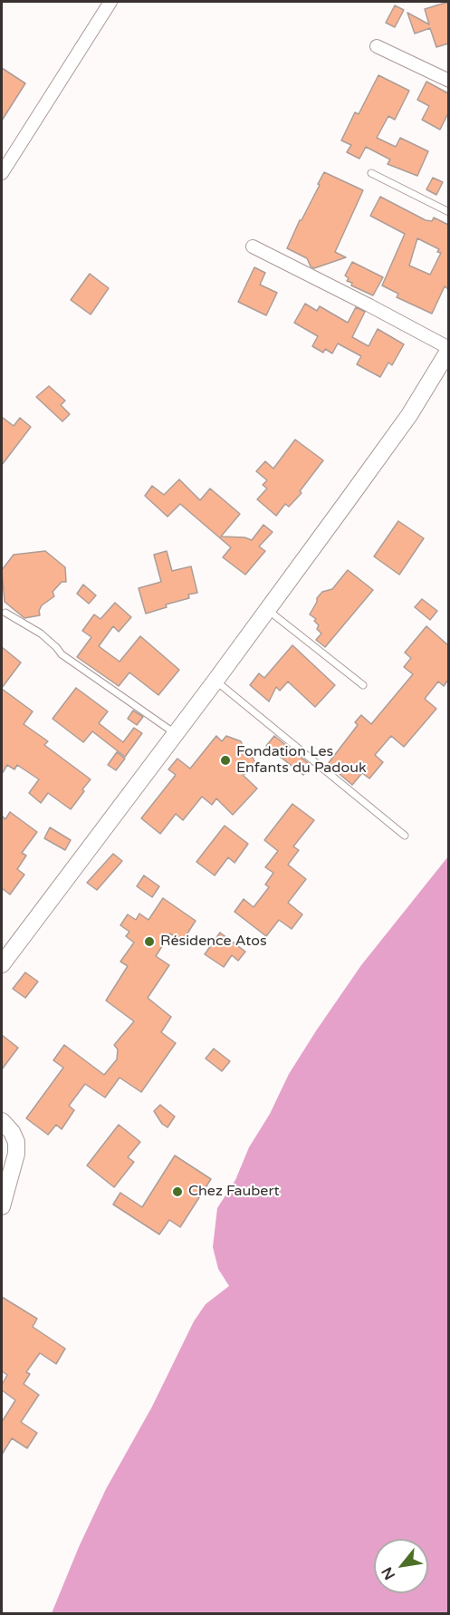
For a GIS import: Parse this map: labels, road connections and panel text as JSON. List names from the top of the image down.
{
  "places": ["Fondation Les Enfants du Padouk", "Résidence Atos", "Chez Faubert"],
  "north": "bottom left"
}
